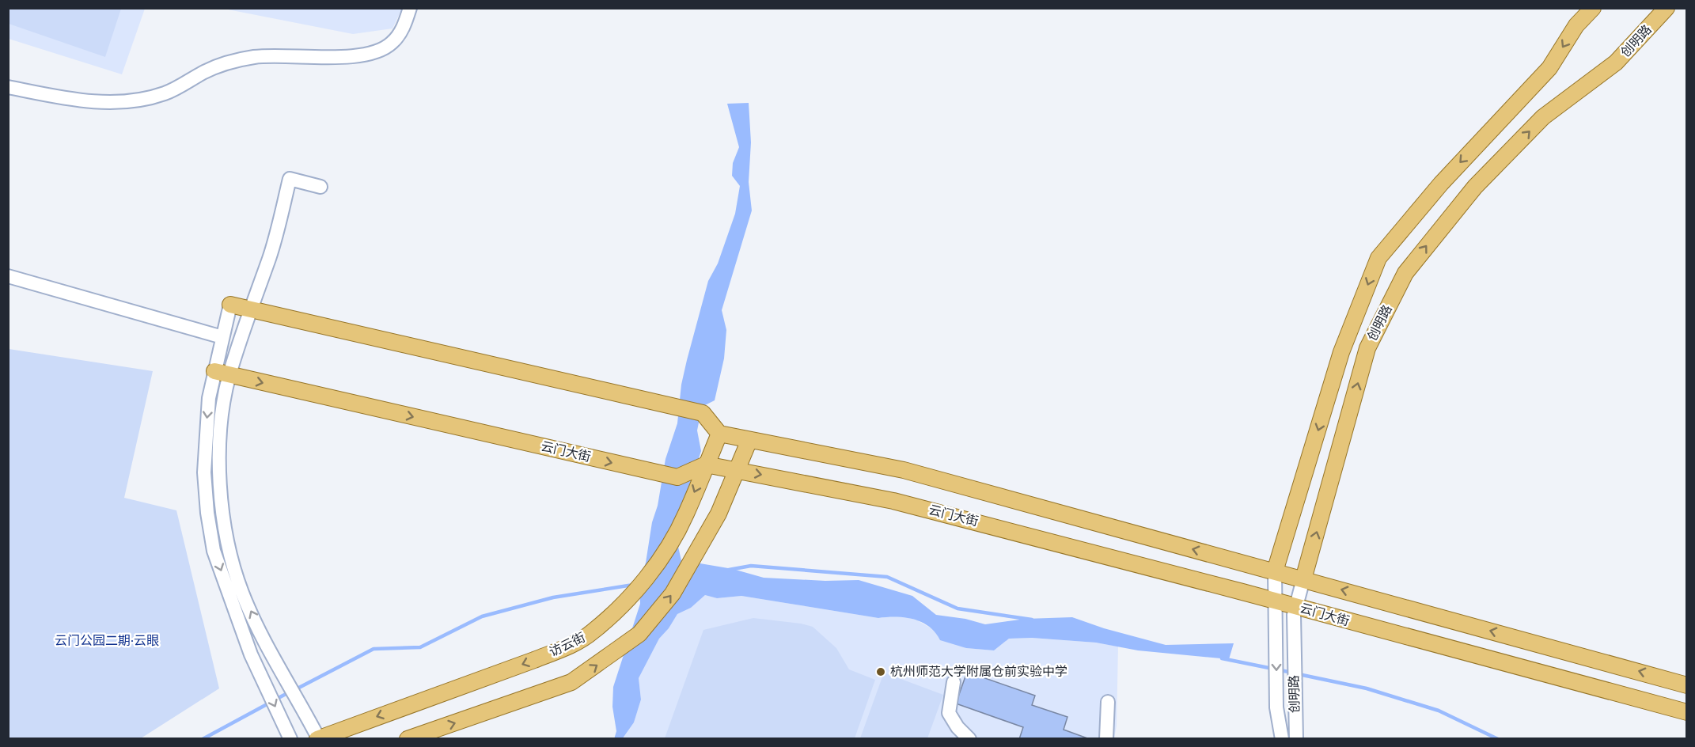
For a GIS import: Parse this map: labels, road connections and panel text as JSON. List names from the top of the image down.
{
  "streets": {
    "main road": ["创明路", "云门大街", "访云街"]
  },
  "crossings": [
    ["创明路", "云门大街"],
    ["云门大街", "访云街"]
  ],
  "parks": ["云门公园二期·云眼"],
  "places": ["杭州师范大学附属仓前实验中学"]
}
